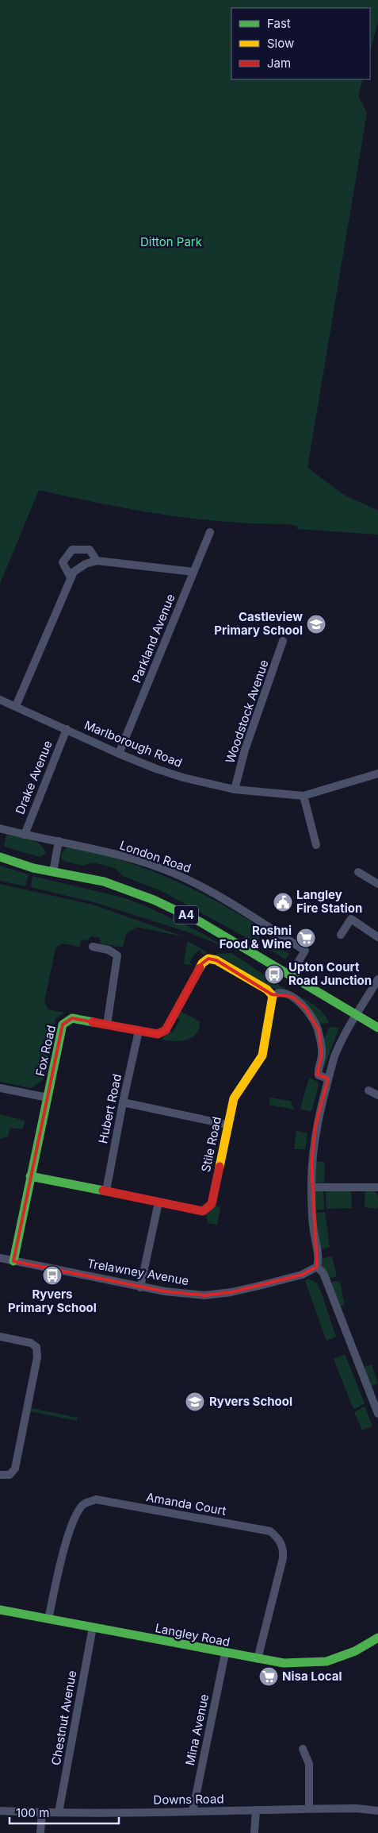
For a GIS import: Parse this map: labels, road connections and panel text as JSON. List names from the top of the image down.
{
  "streets": {
    "street": [
      "Parkland Avenue",
      "Woodstock Avenue",
      "Marlborough Road",
      "Drake Avenue",
      "London Road",
      "A4",
      "Fox Road",
      "Hubert Road",
      "Stile Road",
      "Trelawney Avenue",
      "Amanda Court",
      "Langley Road",
      "Chestnut Avenue",
      "Mina Avenue",
      "Downs Road"
    ]
  },
  "crossings": [
    ["Parkland Avenue", "Marlborough Road"],
    ["Woodstock Avenue", "Marlborough Road"],
    ["Marlborough Road", "Drake Avenue"],
    ["Drake Avenue", "London Road"],
    ["London Road", "A4"],
    ["Fox Road", "Hubert Road"],
    ["Fox Road", "Stile Road"],
    ["Fox Road", "Trelawney Avenue"],
    ["Hubert Road", "Stile Road"],
    ["Amanda Court", "Langley Road"],
    ["Langley Road", "Chestnut Avenue"],
    ["Langley Road", "Mina Avenue"],
    ["Chestnut Avenue", "Downs Road"],
    ["Mina Avenue", "Downs Road"]
  ],
  "parks": ["Ditton Park"],
  "places": {
    "school or university": ["Castleview Primary School", "Ryvers School"],
    "public building": ["Langley Fire Station"],
    "supermarket": ["Roshni Food & Wine", "Nisa Local"],
    "bus stop": ["Upton Court Road Junction", "Ryvers Primary School"]
  },
  "legend": ["Fast", "Slow", "Jam"],
  "scale_bar": "100 m"
}
